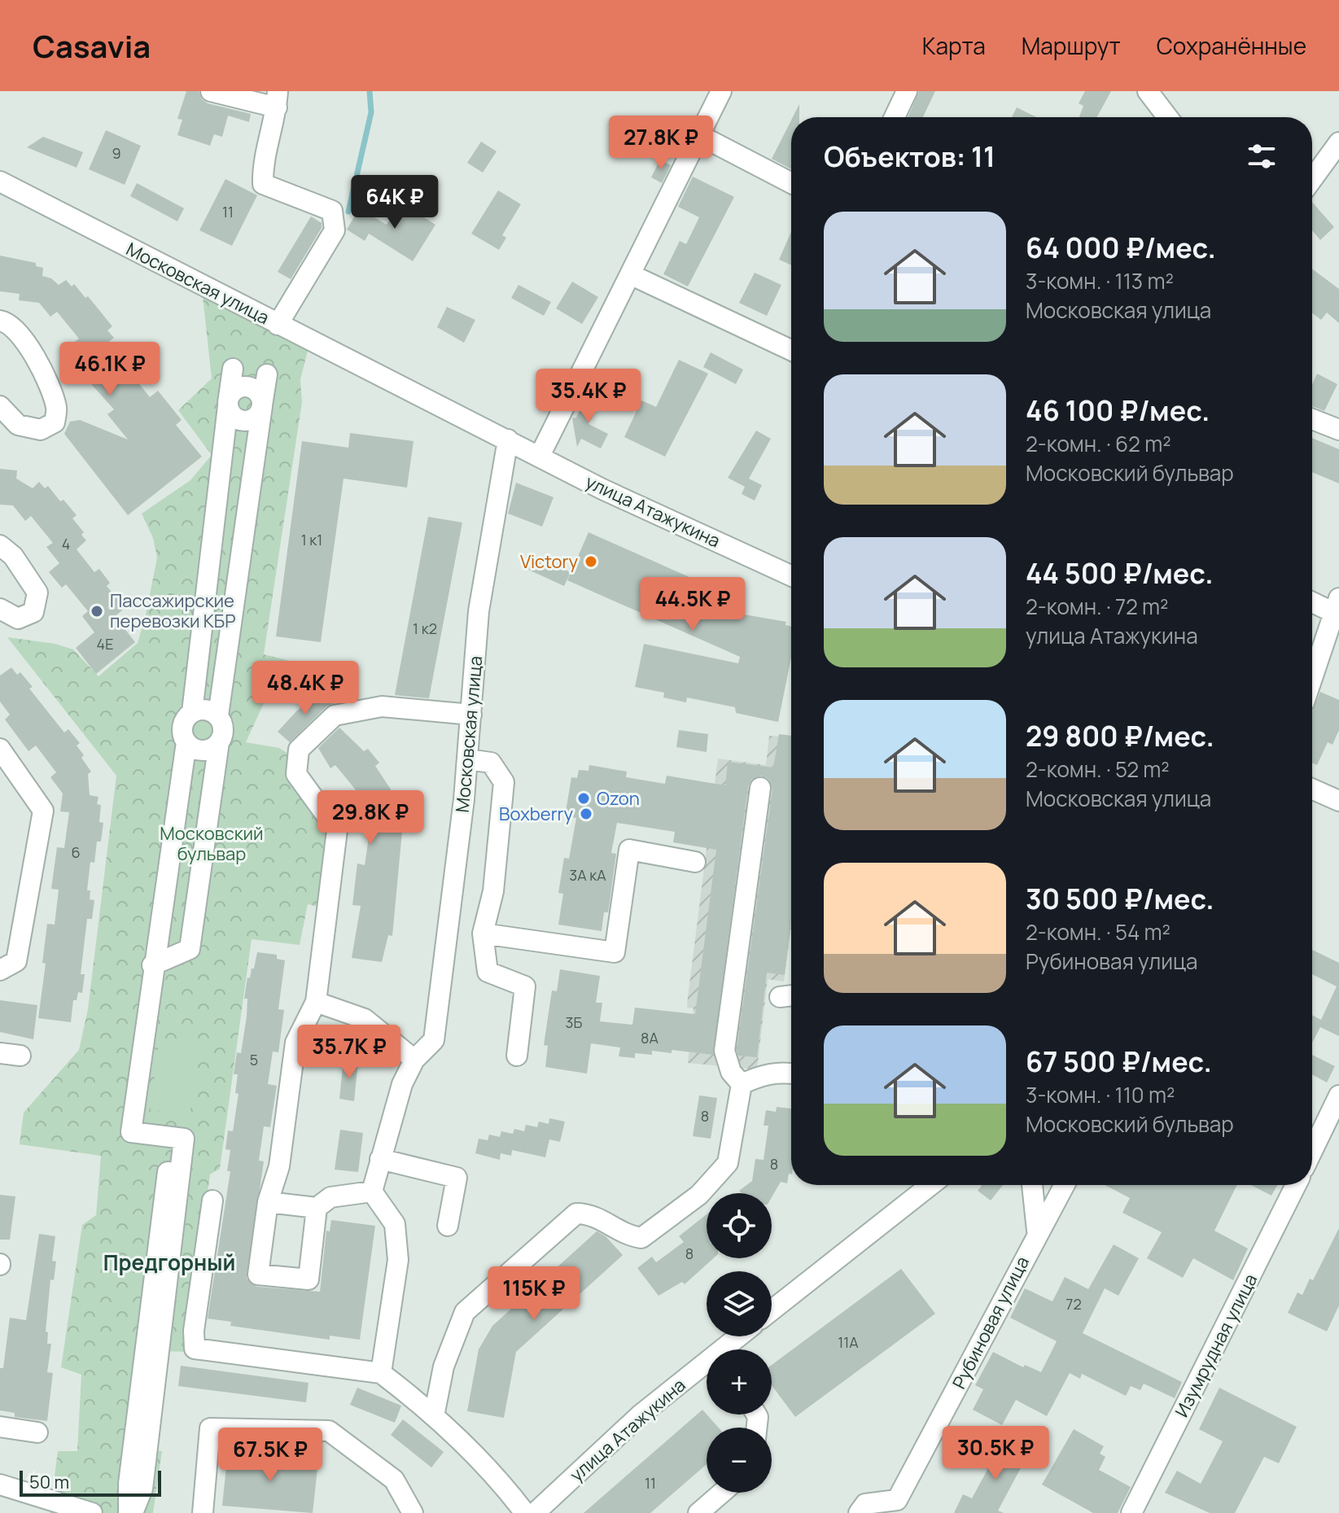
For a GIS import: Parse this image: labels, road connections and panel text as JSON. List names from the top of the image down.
{
  "streets": {
    "street": [
      "Московская улица",
      "улица Атажукина",
      "Рубиновая улица",
      "Изумрудная улица"
    ]
  },
  "crossings": [
    ["Московская улица", "улица Атажукина"]
  ],
  "districts": ["Предгорный"],
  "parks": ["Московский бульвар"],
  "places": [
    "Victory",
    "Пассажирские перевозки КБР",
    "Ozon",
    "Boxberry"
  ],
  "house_numbers": [
    "9",
    "11",
    "1 к1",
    "4",
    "1 к2",
    "4Е",
    "6",
    "3А кА",
    "3Б",
    "8А",
    "5",
    "8",
    "8",
    "8",
    "72",
    "11А",
    "11"
  ],
  "scale_bar": "50 m",
  "page": {
    "header": "Casavia",
    "nav": ["Карта", "Маршрут", "Сохранённые"],
    "price": [
      "27.8K ₽",
      "64K ₽",
      "46.1K ₽",
      "35.4K ₽",
      "44.5K ₽",
      "48.4K ₽",
      "29.8K ₽",
      "35.7K ₽",
      "115K ₽",
      "30.5K ₽",
      "67.5K ₽"
    ],
    "heading": "Объектов: 11",
    "list": [
      {
        "name": "64 000 ₽/мес.",
        "note": "3-комн. · 113 m² · Московская улица"
      },
      {
        "name": "46 100 ₽/мес.",
        "note": "2-комн. · 62 m² · Московский бульвар"
      },
      {
        "name": "44 500 ₽/мес.",
        "note": "2-комн. · 72 m² · улица Атажукина"
      },
      {
        "name": "29 800 ₽/мес.",
        "note": "2-комн. · 52 m² · Московская улица"
      },
      {
        "name": "30 500 ₽/мес.",
        "note": "2-комн. · 54 m² · Рубиновая улица"
      },
      {
        "name": "67 500 ₽/мес.",
        "note": "3-комн. · 110 m² · Московский бульвар"
      }
    ],
    "map_buttons": ["+", "−"],
    "scale": "50 m"
  }
}
